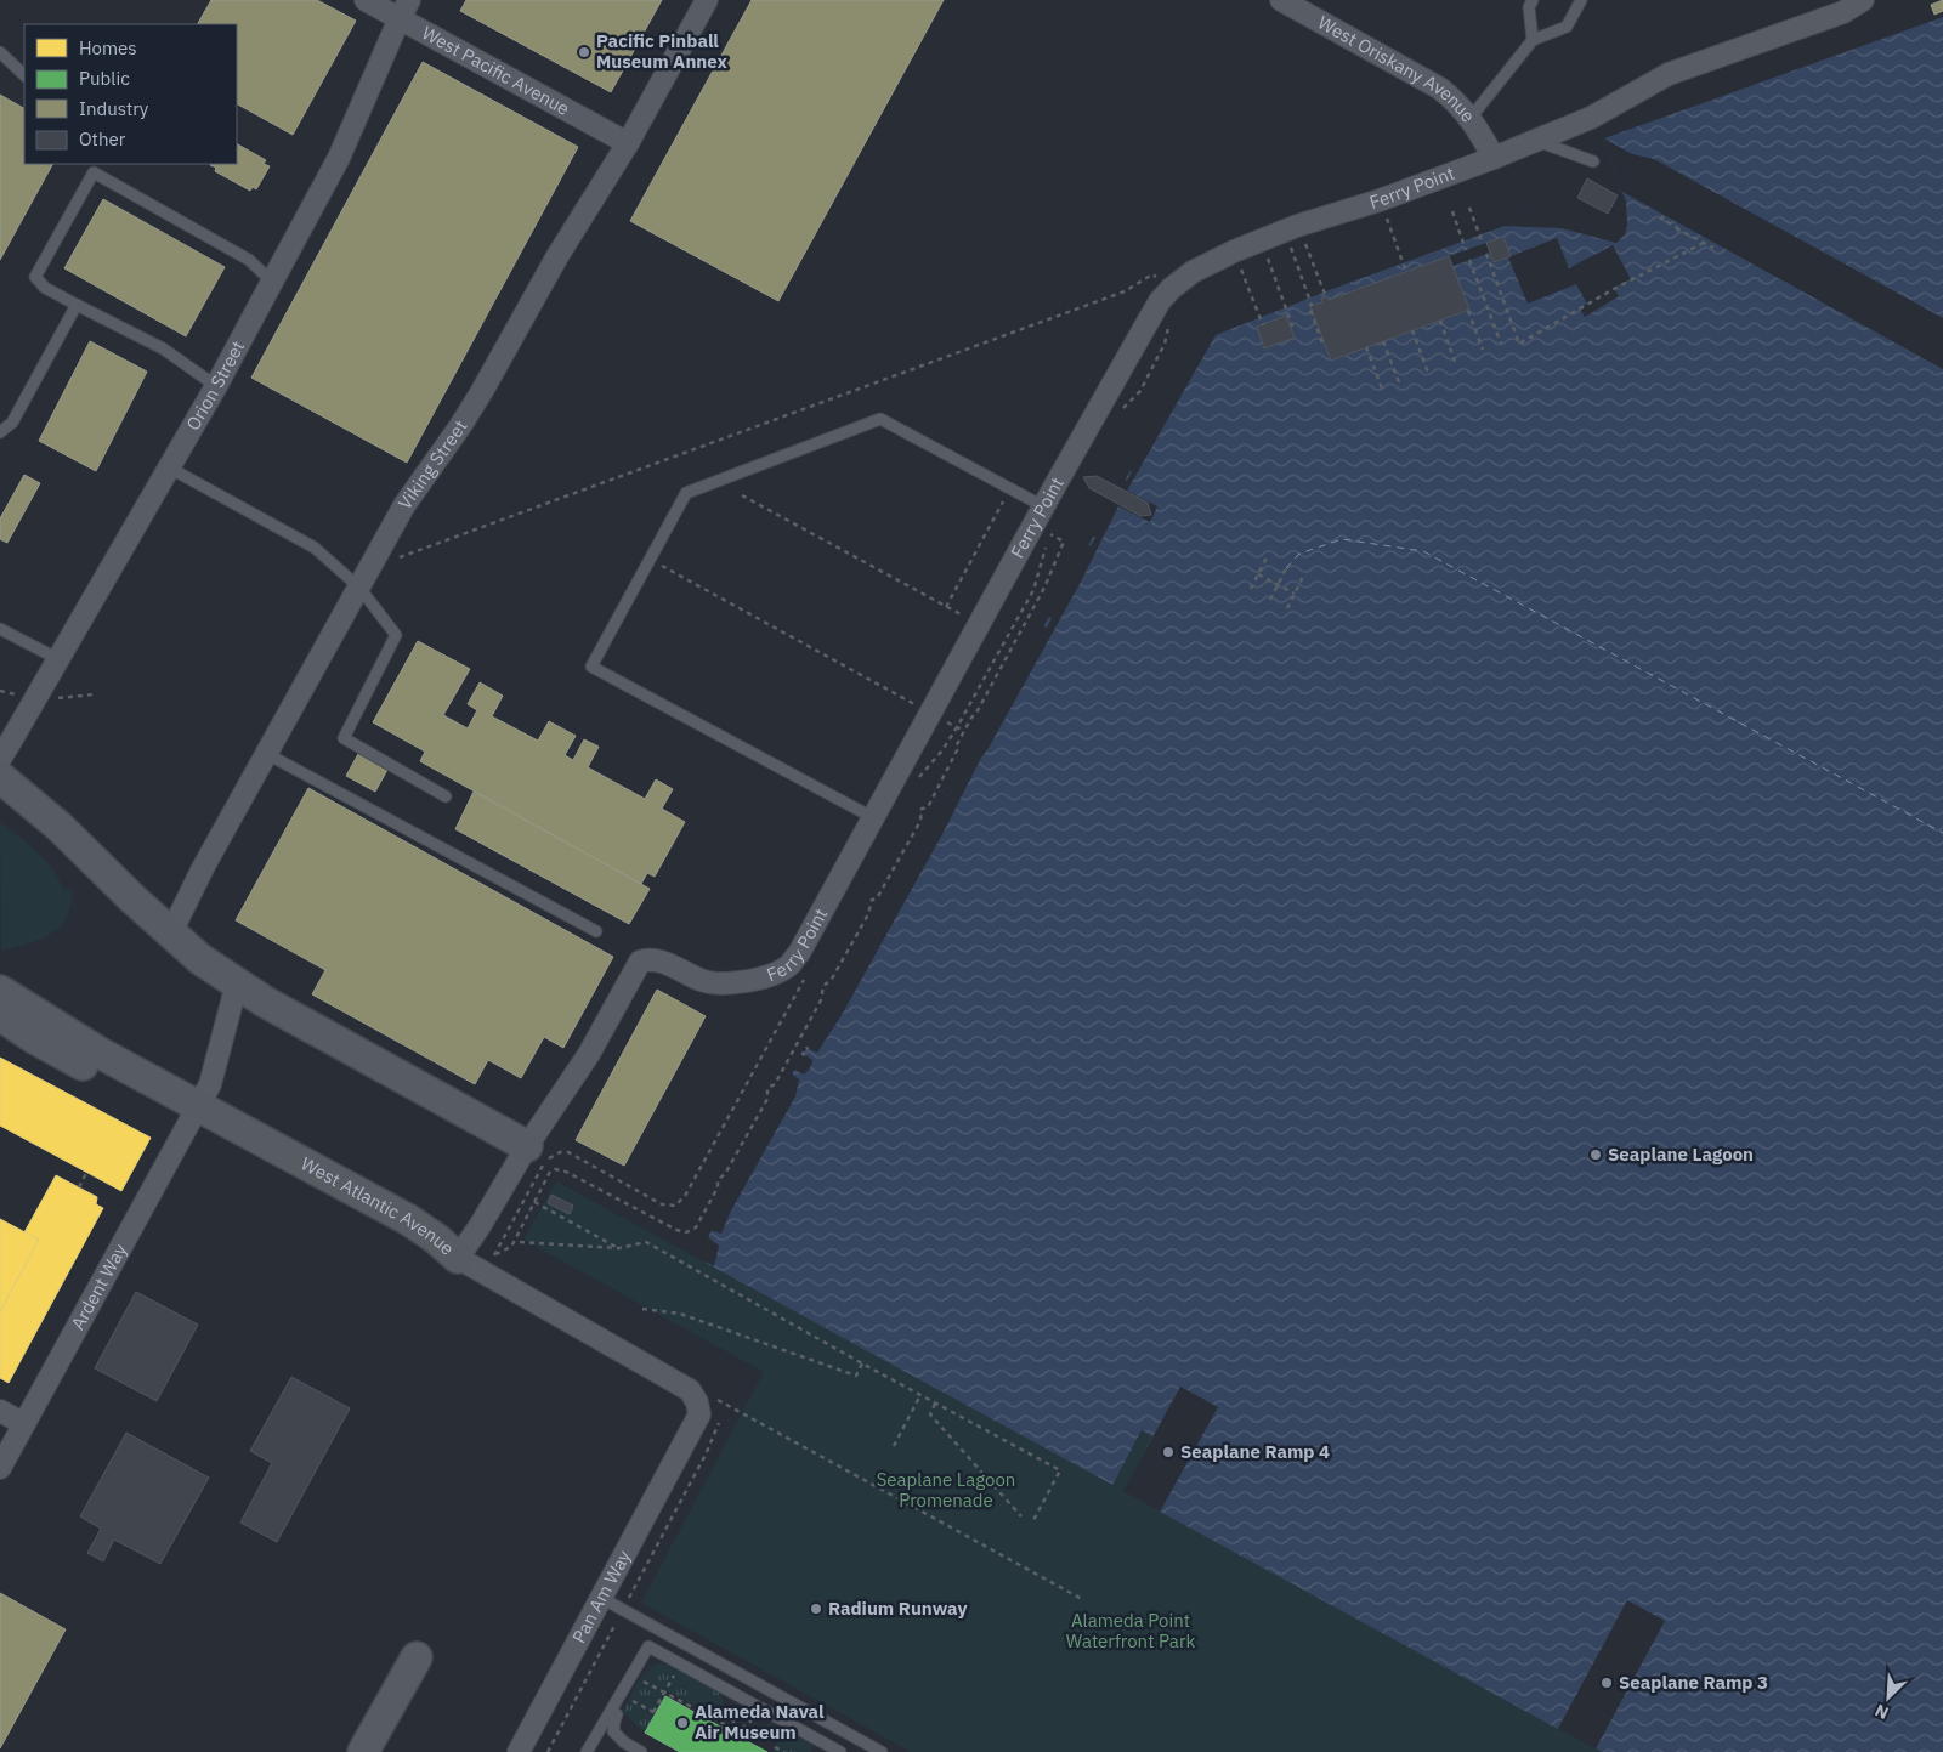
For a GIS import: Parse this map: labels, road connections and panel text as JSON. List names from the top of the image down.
{
  "streets": {
    "street": [
      "West Pacific Avenue",
      "West Oriskany Avenue",
      "Ferry Point",
      "Orion Street",
      "Viking Street",
      "West Atlantic Avenue",
      "Ardent Way",
      "Pan Am Way"
    ]
  },
  "crossings": [
    ["West Pacific Avenue", "Orion Street"],
    ["West Pacific Avenue", "Viking Street"],
    ["West Oriskany Avenue", "Ferry Point"],
    ["Ferry Point", "West Atlantic Avenue"],
    ["Ferry Point", "Pan Am Way"],
    ["West Atlantic Avenue", "Ardent Way"],
    ["West Atlantic Avenue", "Pan Am Way"]
  ],
  "parks": ["Seaplane Lagoon Promenade", "Alameda Point Waterfront Park"],
  "places": [
    "Pacific Pinball Museum Annex",
    "Seaplane Lagoon",
    "Seaplane Ramp 4",
    "Radium Runway",
    "Seaplane Ramp 3",
    "Alameda Naval Air Museum"
  ],
  "legend": [
    "Homes",
    "Public",
    "Industry",
    "Other"
  ],
  "north": "bottom left"
}
